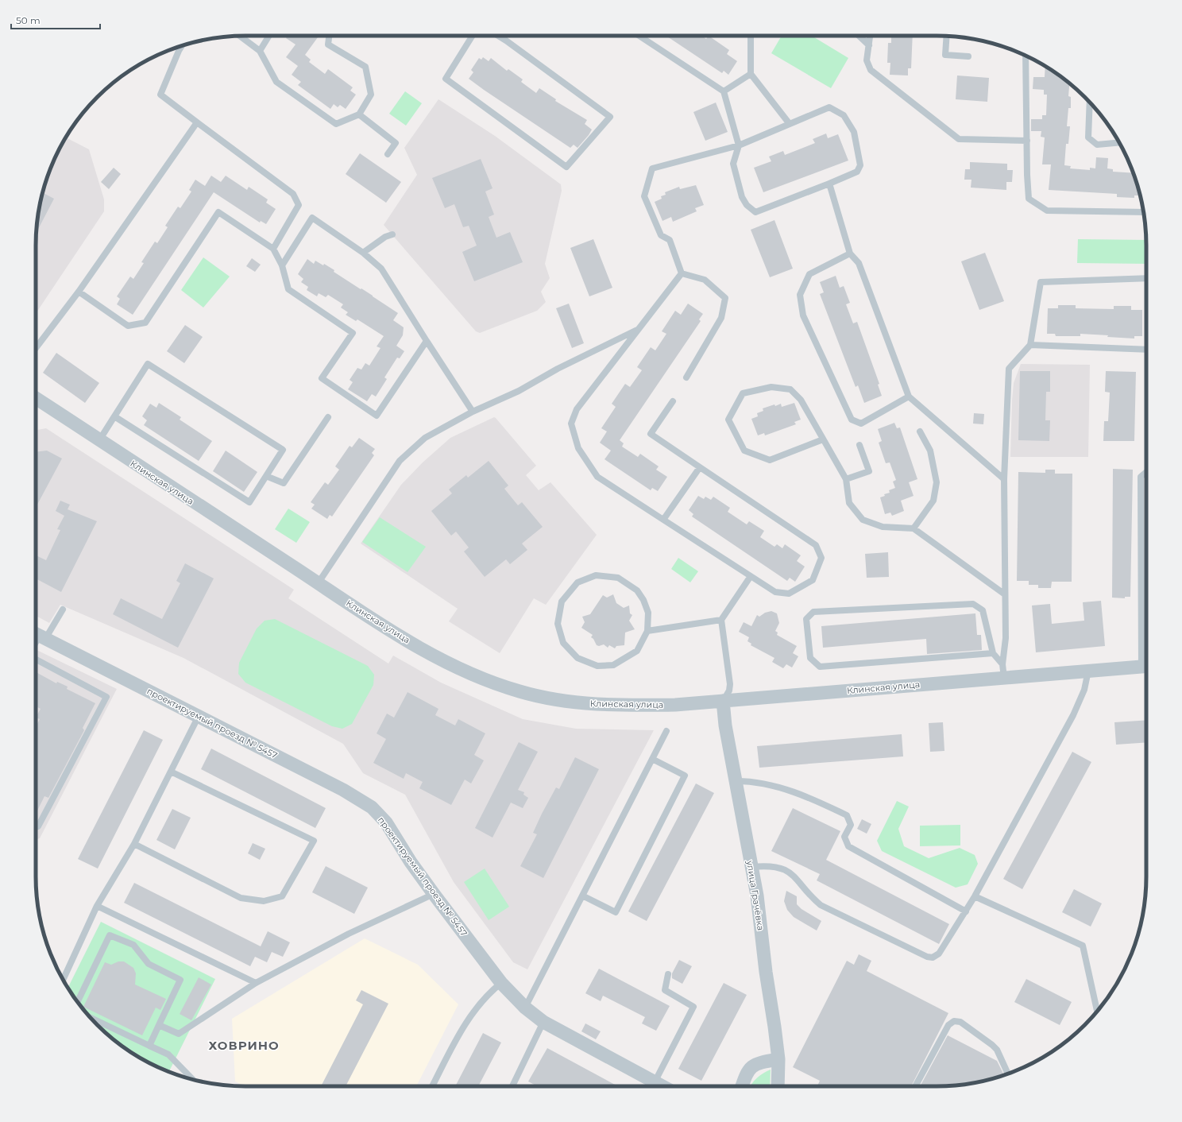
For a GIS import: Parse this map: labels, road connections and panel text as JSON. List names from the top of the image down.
{
  "streets": {
    "street": ["Клинская улица", "проектируемый проезд № 5457", "улица Грачёвка"]
  },
  "crossings": [
    ["Клинская улица", "улица Грачёвка"]
  ],
  "districts": ["ХОВРИНО"],
  "scale_bar": "50 m"
}
